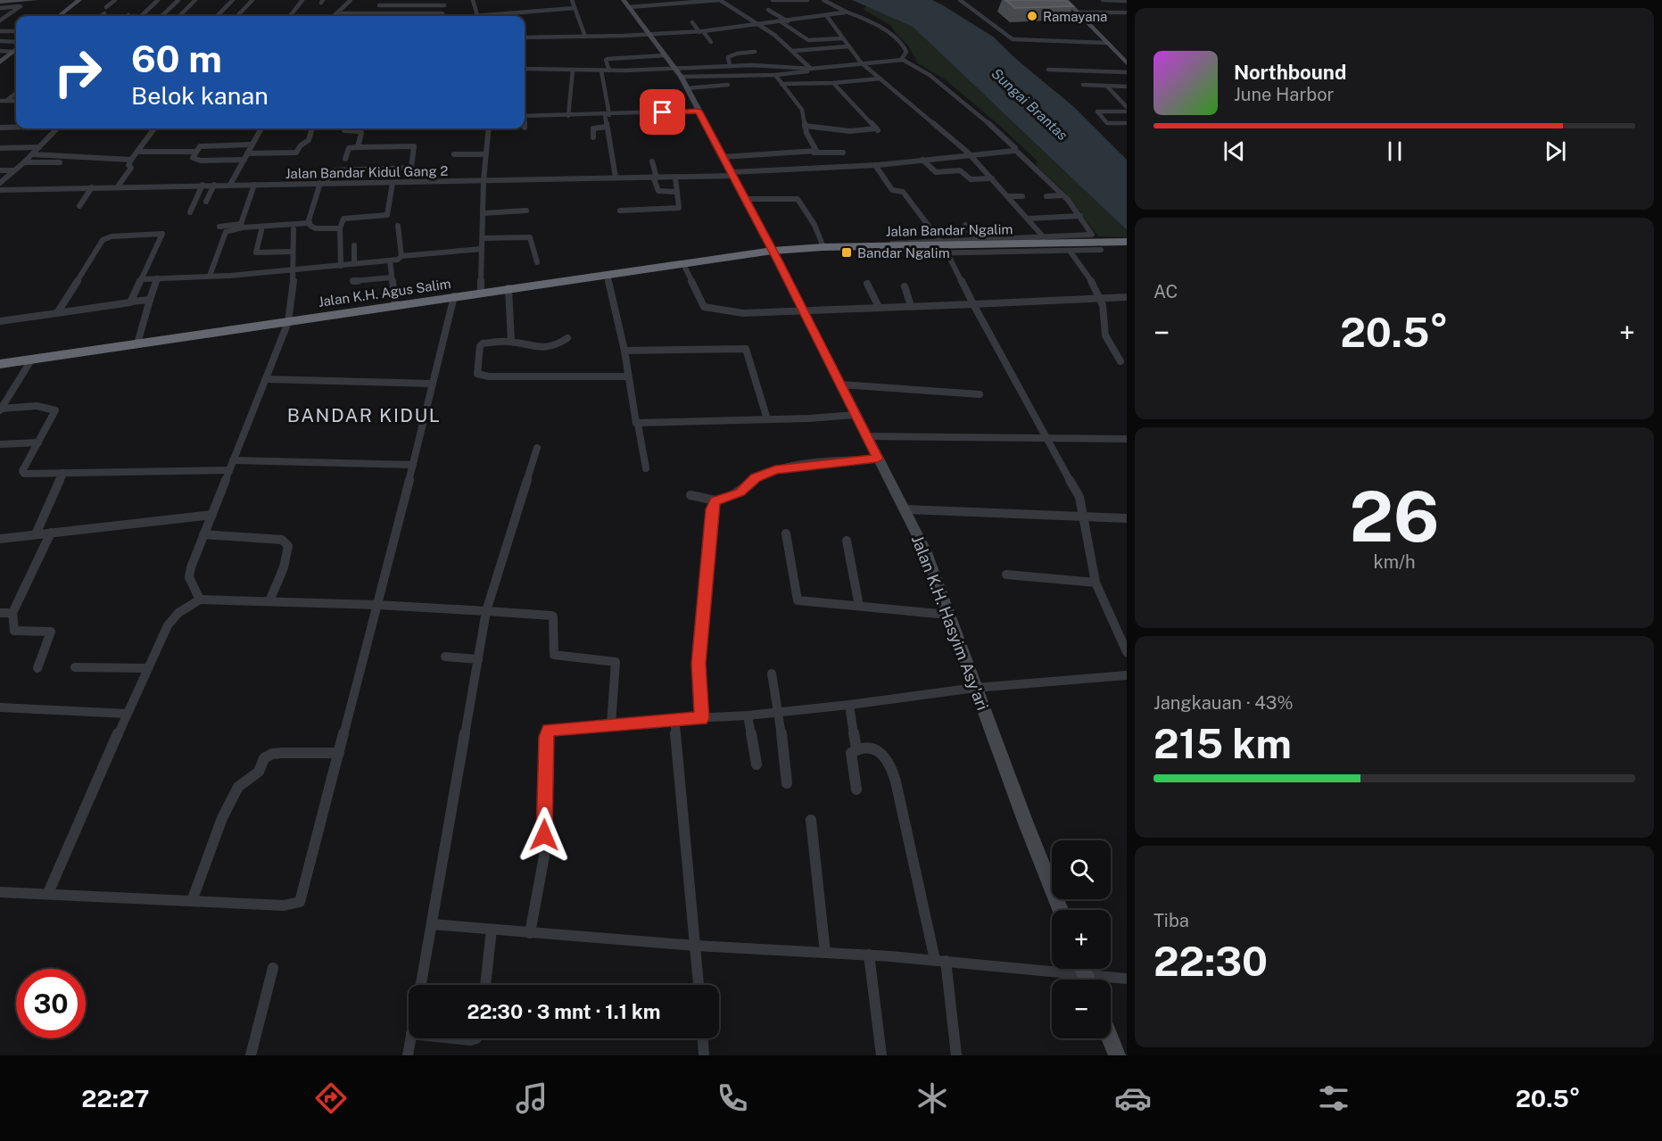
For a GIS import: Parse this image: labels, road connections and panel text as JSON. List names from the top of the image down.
{
  "streets": {
    "highway": ["Jalan Bandar Ngalim", "Jalan K.H. Agus Salim"],
    "main road": ["Jalan K.H. Hasyim Asy'ari"],
    "street": ["Jalan Bandar Kidul Gang 2"]
  },
  "crossings": [
    ["Jalan Bandar Kidul Gang 2", "Jalan K.H. Hasyim Asy'ari"],
    ["Jalan Bandar Ngalim", "Jalan K.H. Agus Salim"],
    ["Jalan Bandar Ngalim", "Jalan K.H. Hasyim Asy'ari"],
    ["Jalan K.H. Agus Salim", "Jalan K.H. Hasyim Asy'ari"]
  ],
  "districts": ["BANDAR KIDUL"],
  "water": ["Sungai Brantas"],
  "places": {
    "other": ["Ramayana"],
    "transit": ["Bandar Ngalim"]
  },
  "page": {
    "turn": ["60 m", "Belok kanan"],
    "song": ["Northbound", "June Harbor"],
    "tile": [
      "AC",
      ["26", "km/h"],
      ["Jangkauan · 43%", "215 km"],
      ["Tiba", "22:30"]
    ],
    "heat": ["−", "20.5°", "+"],
    "map_buttons": ["+", "−"],
    "limit": "30",
    "trip": "22:30 · 3 mnt · 1.1 km",
    "tabs": ["22:27", "20.5°"]
  }
}
